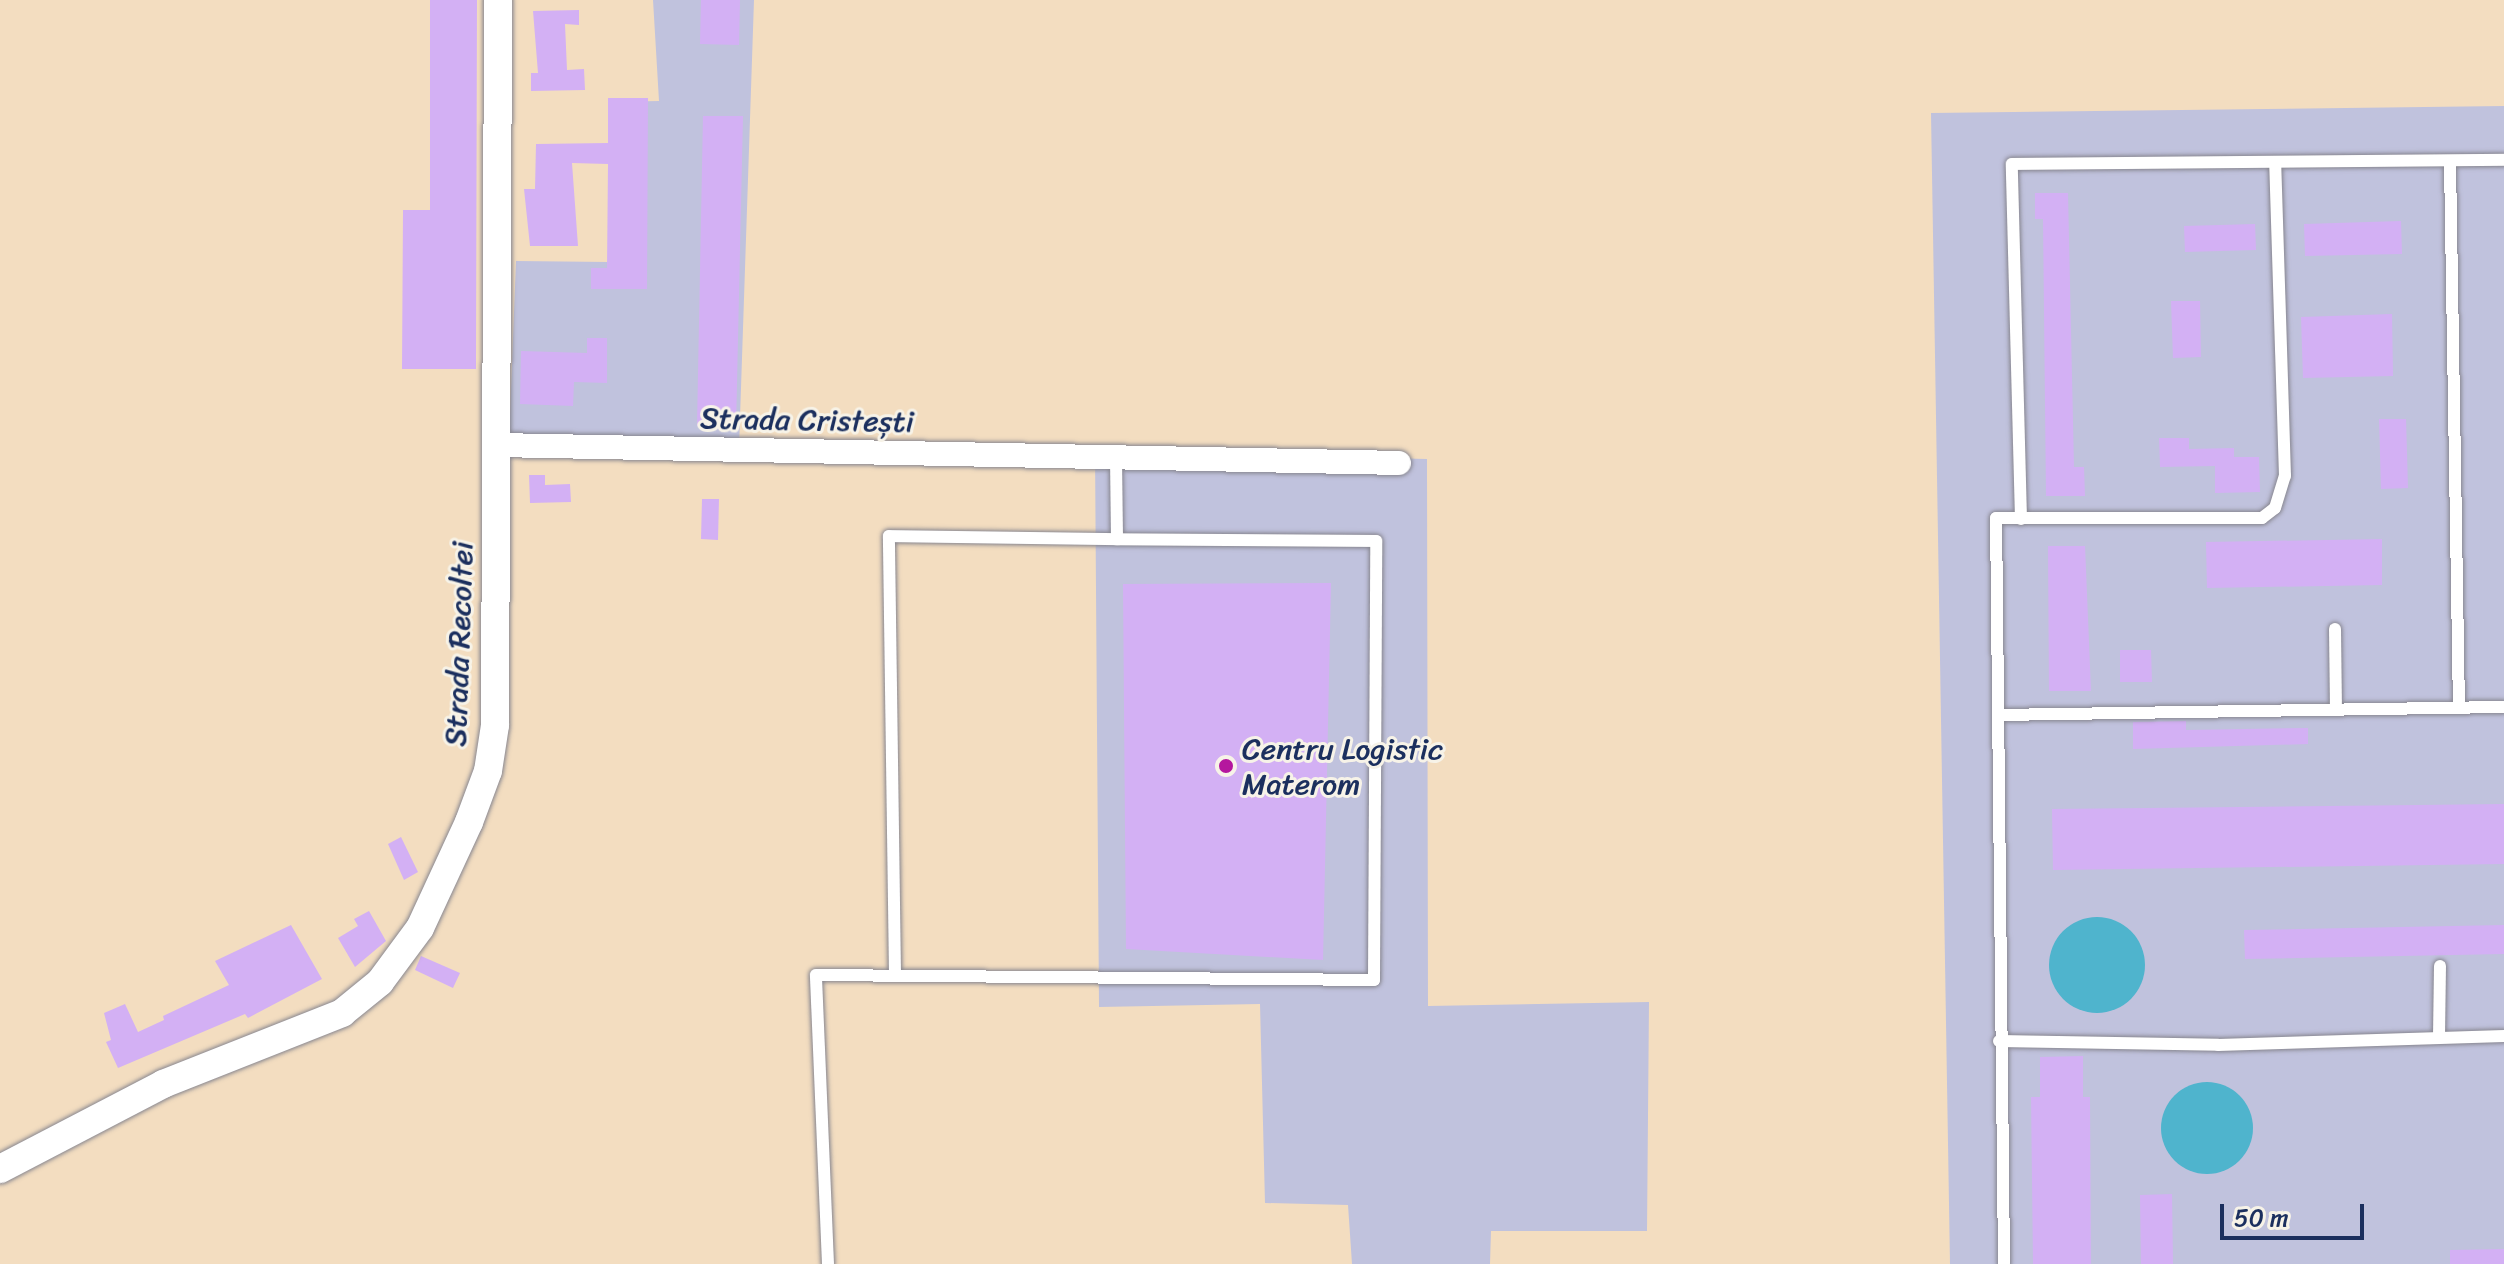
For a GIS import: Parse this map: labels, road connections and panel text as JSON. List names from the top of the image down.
{
  "streets": {
    "street": ["Strada Cristești", "Strada Recoltei"]
  },
  "crossings": [
    ["Strada Cristești", "Strada Recoltei"]
  ],
  "places": ["Centru Logistic Materom"],
  "scale_bar": "50 m"
}
